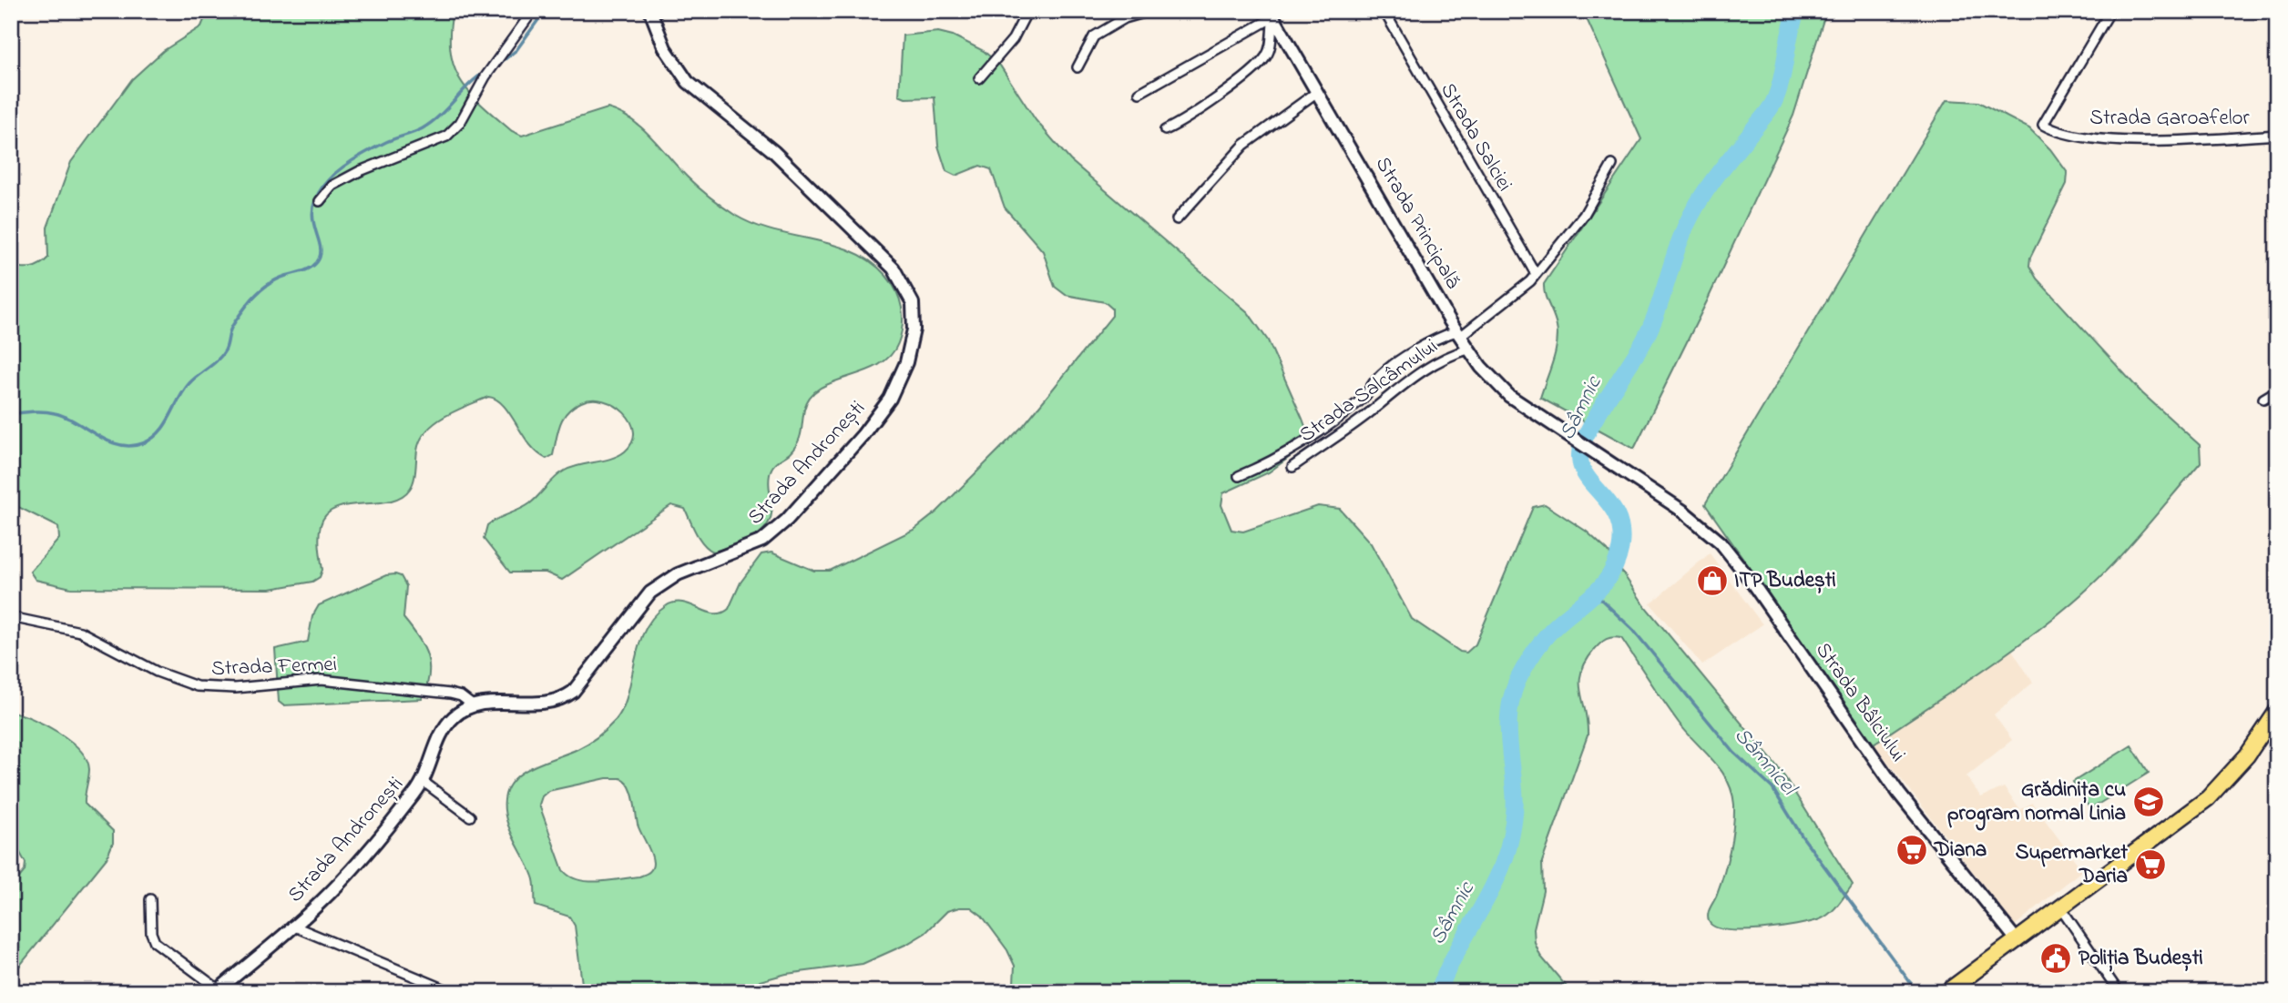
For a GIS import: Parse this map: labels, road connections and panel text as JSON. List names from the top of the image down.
{
  "streets": {
    "street": [
      "Strada Garoafelor",
      "Strada Salciei",
      "Strada Principală",
      "Strada Salcâmului",
      "Strada Andronești",
      "Strada Fermei",
      "Strada Bâlciului"
    ]
  },
  "crossings": [
    ["Strada Principală", "Strada Salcâmului"],
    ["Strada Principală", "Strada Bâlciului"],
    ["Strada Andronești", "Strada Fermei"]
  ],
  "water": ["Sâmnic", "Sâmnicel"],
  "places": {
    "shop": ["ITP Budești"],
    "school or university": ["Grădinița cu program normal Linia"],
    "supermarket": ["Diana", "Supermarket Daria"],
    "public building": ["Poliția Budești"]
  }
}
